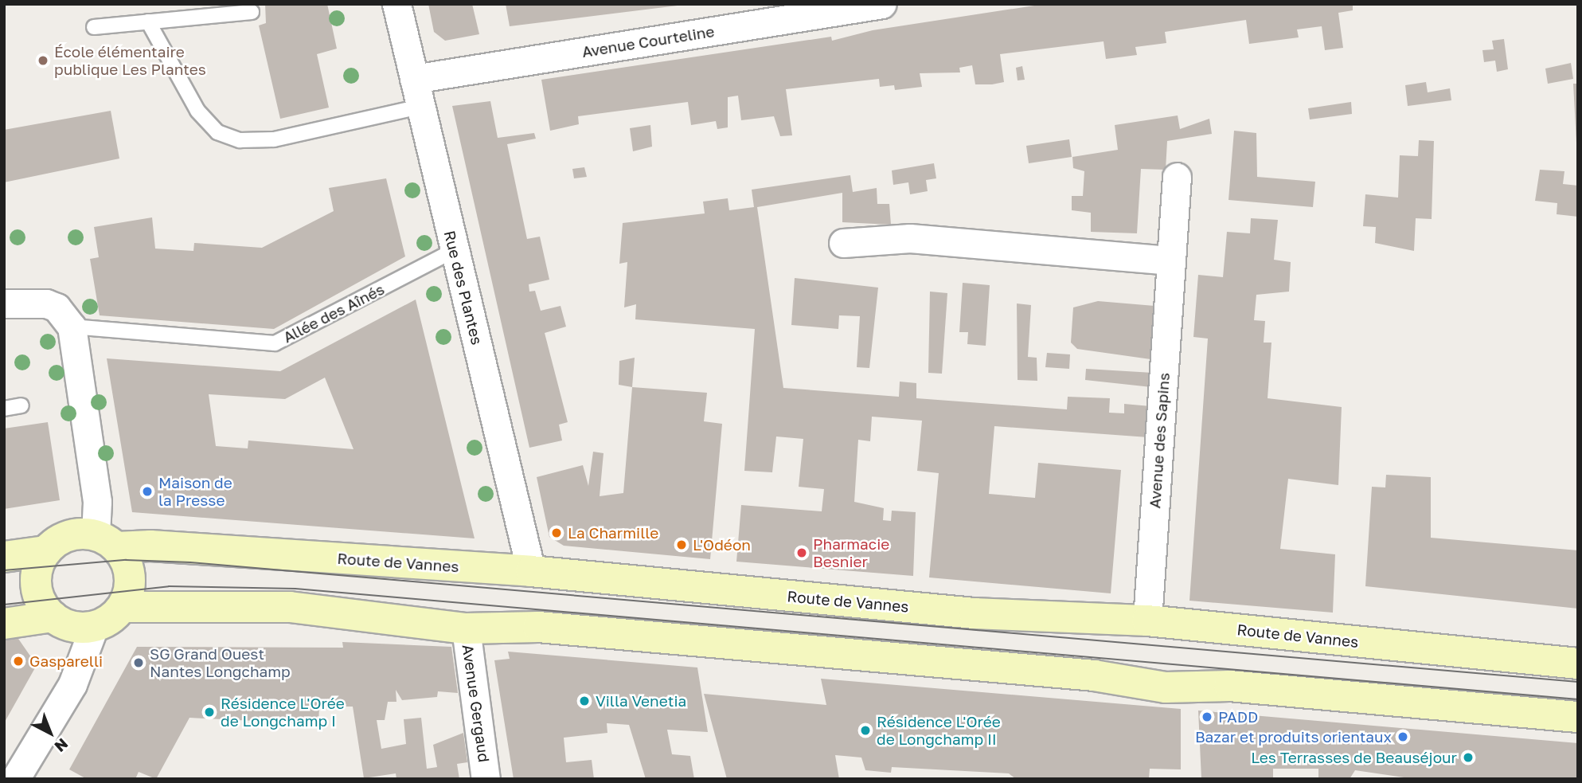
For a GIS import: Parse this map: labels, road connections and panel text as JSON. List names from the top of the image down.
{
  "streets": {
    "main road": ["Route de Vannes"],
    "street": [
      "Avenue Courteline",
      "Rue des Plantes",
      "Avenue des Sapins",
      "Avenue Gergaud"
    ],
    "lane": ["Allée des Aînés"]
  },
  "crossings": [
    ["Avenue Courteline", "Rue des Plantes"],
    ["Rue des Plantes", "Allée des Aînés"],
    ["Rue des Plantes", "Route de Vannes"],
    ["Avenue des Sapins", "Route de Vannes"]
  ],
  "places": [
    "École élémentaire publique Les Plantes",
    "Maison de la Presse",
    "La Charmille",
    "L'Odéon",
    "Pharmacie Besnier",
    "Gasparelli",
    "SG Grand Ouest Nantes Longchamp",
    "Villa Venetia",
    "Résidence L'Orée de Longchamp I",
    "PADD",
    "Résidence L'Orée de Longchamp II",
    "Bazar et produits orientaux",
    "Les Terrasses de Beauséjour"
  ],
  "north": "bottom right"
}
